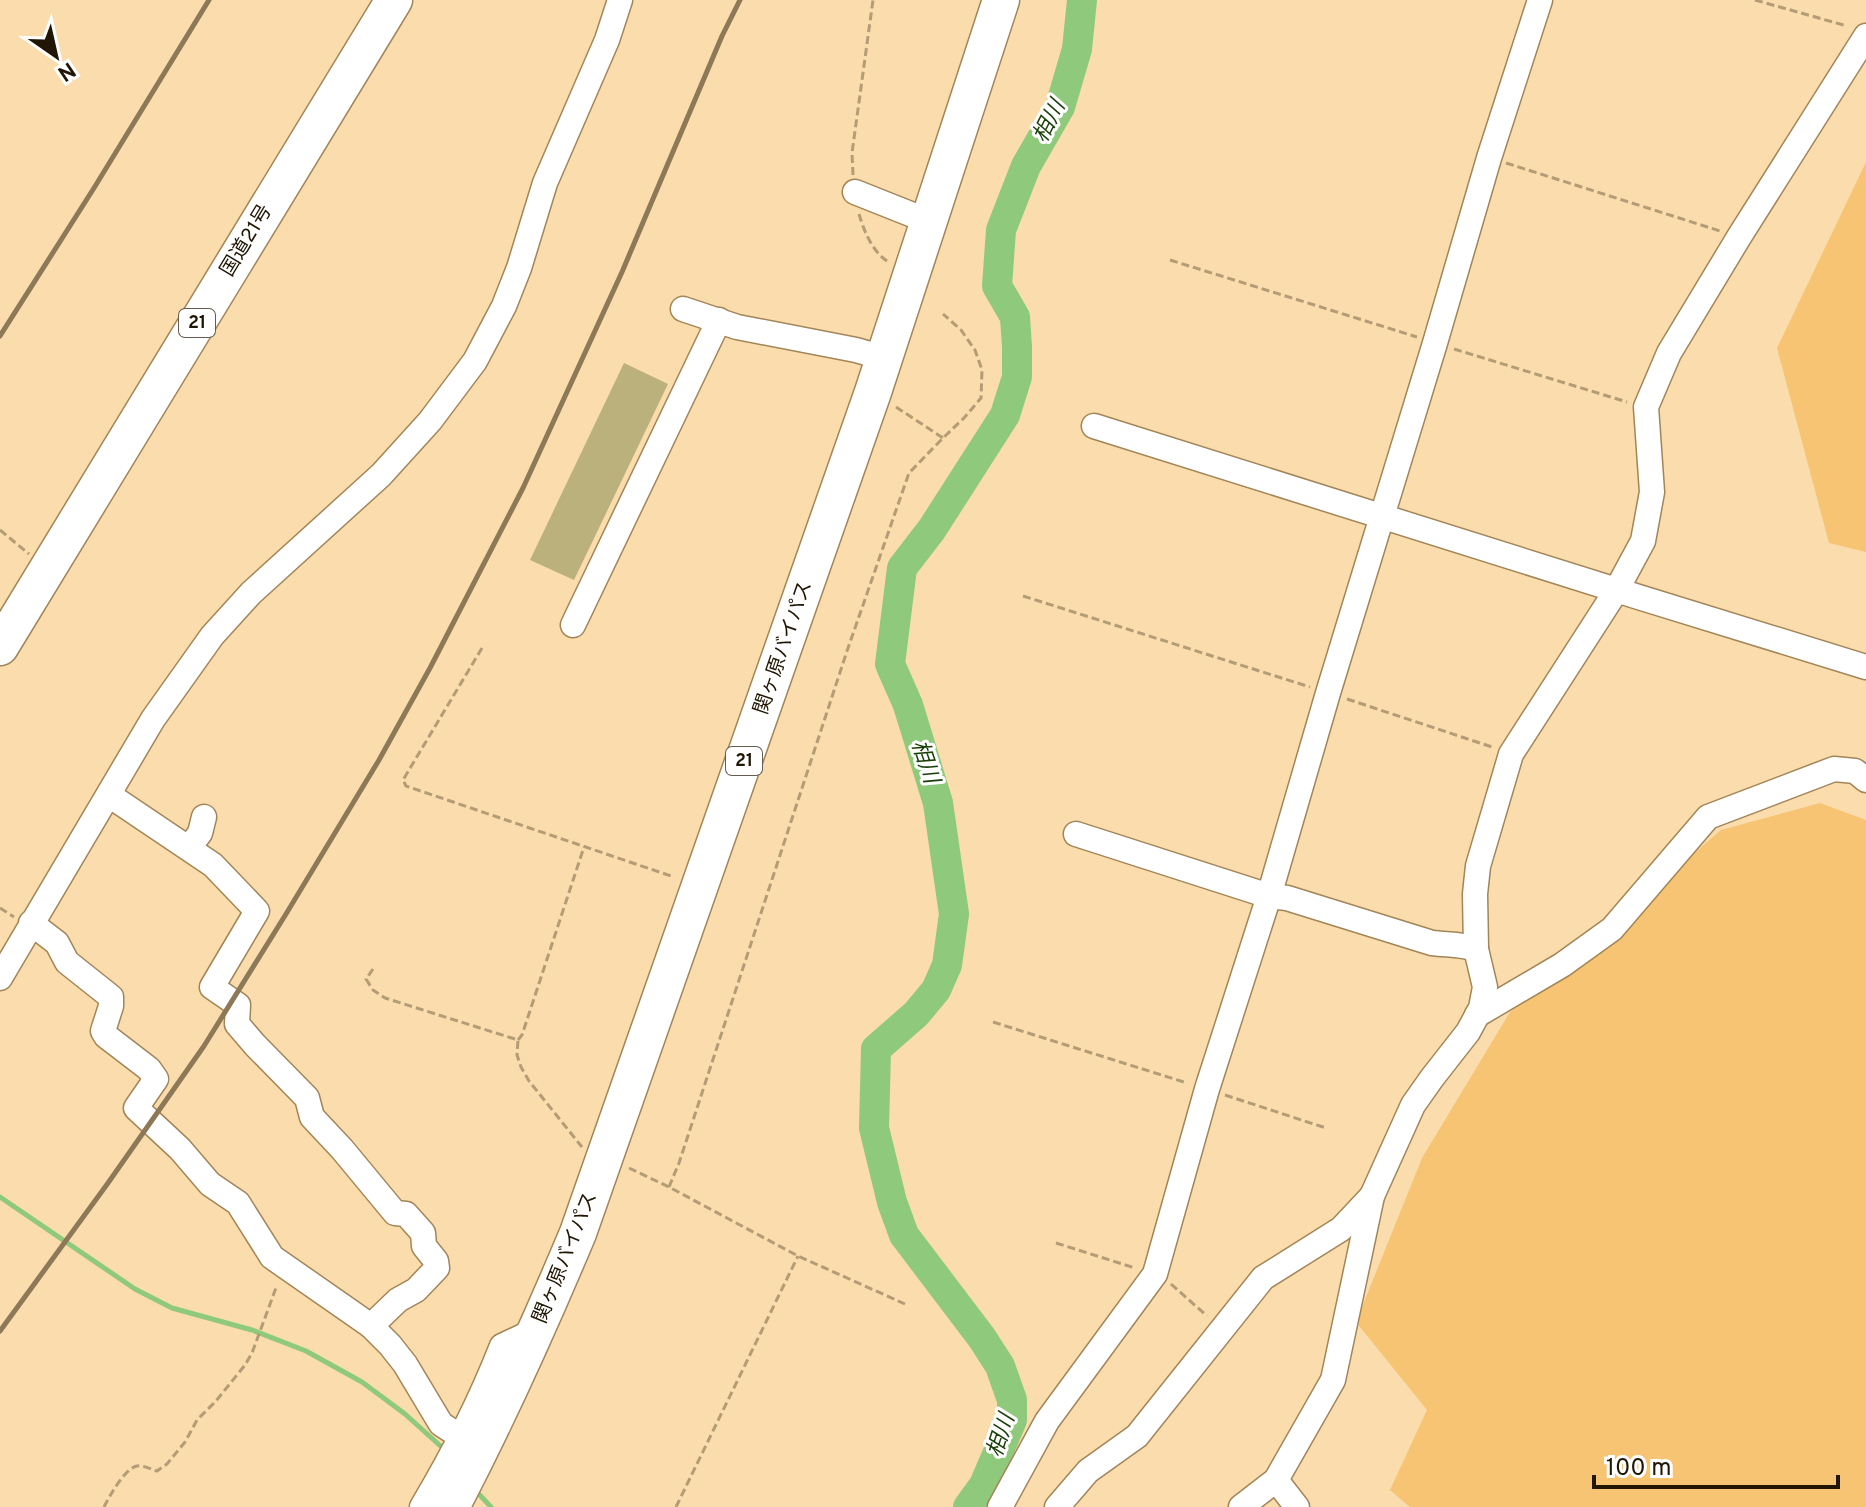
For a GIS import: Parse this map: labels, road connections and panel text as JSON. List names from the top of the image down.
{
  "streets": {
    "highway": ["国道21号", "21", "関ヶ原バイパス"]
  },
  "water": ["相川"],
  "scale_bar": "100 m",
  "north": "bottom right"
}
